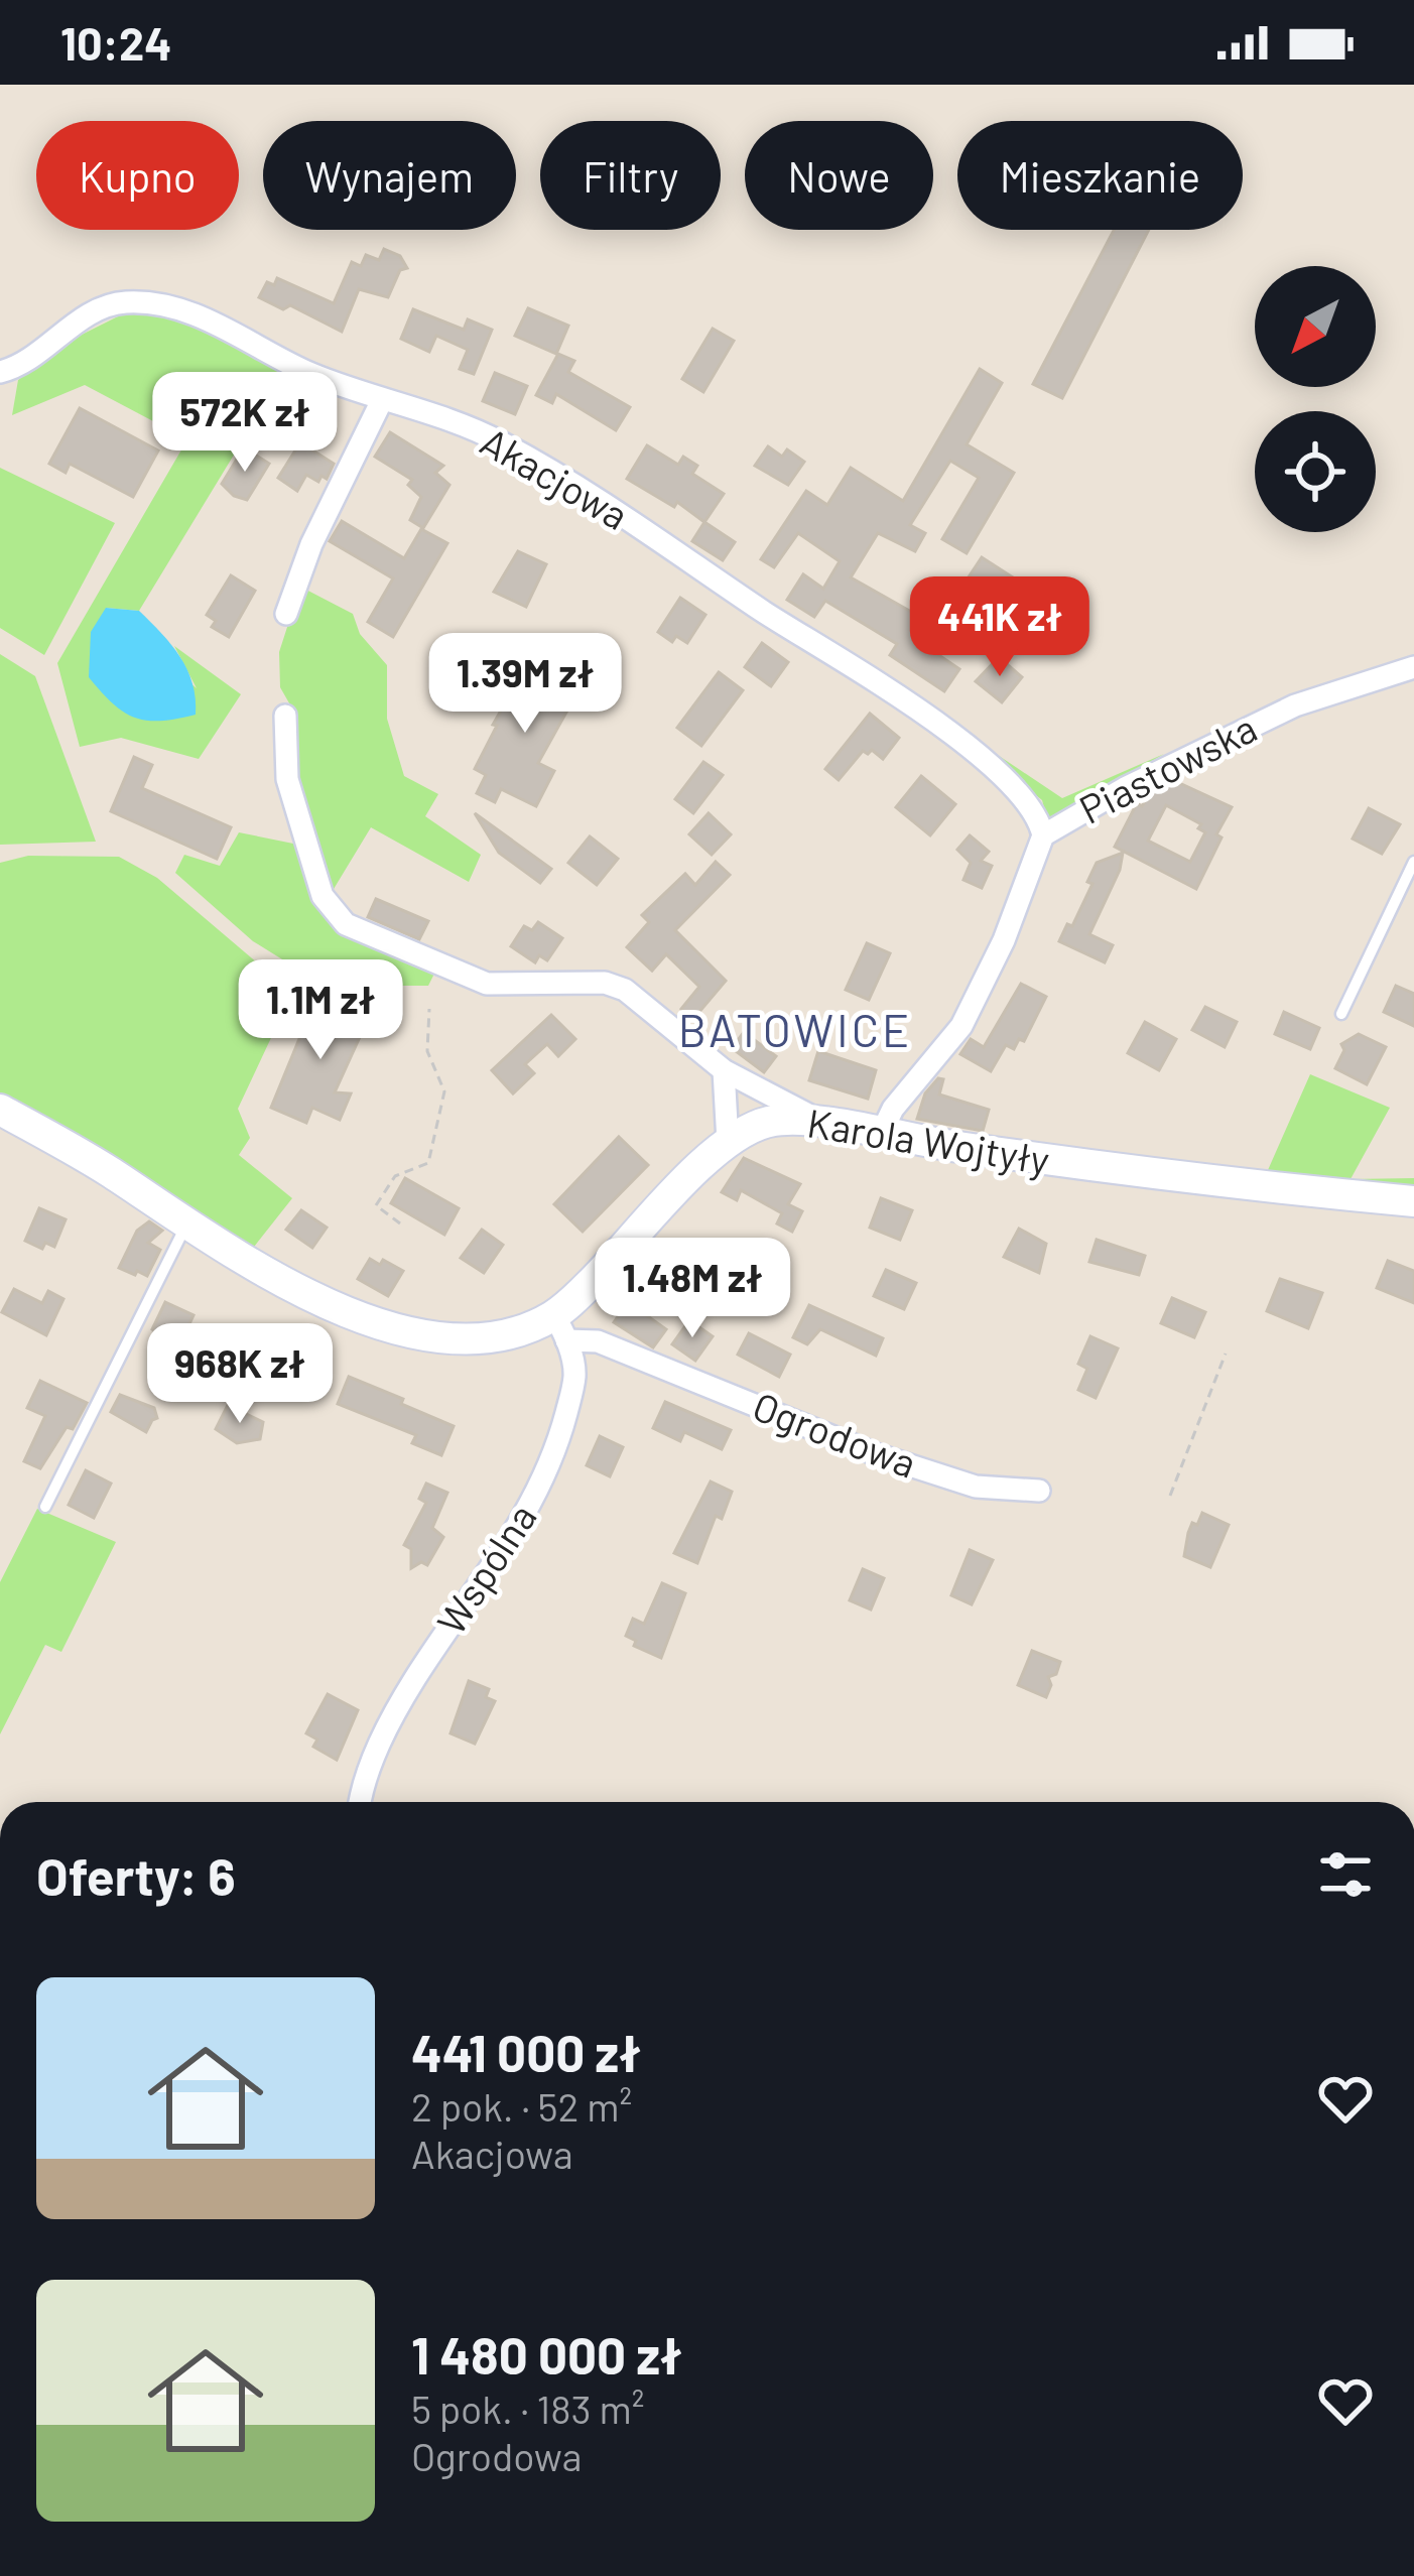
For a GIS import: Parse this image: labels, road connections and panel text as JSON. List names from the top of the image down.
{
  "streets": {
    "street": [
      "Akacjowa",
      "Piastowska",
      "Karola Wojtyły",
      "Ogrodowa",
      "Wspólna"
    ]
  },
  "crossings": [
    ["Akacjowa", "Piastowska"],
    ["Piastowska", "Karola Wojtyły"],
    ["Karola Wojtyły", "Ogrodowa"],
    ["Karola Wojtyły", "Wspólna"],
    ["Ogrodowa", "Wspólna"]
  ],
  "districts": ["BATOWICE"],
  "north": "bottom left",
  "page": {
    "status": "10:24",
    "chip": [
      "Kupno",
      "Wynajem",
      "Filtry",
      "Nowe",
      "Mieszkanie"
    ],
    "price": [
      "572K zł",
      "441K zł",
      "1.39M zł",
      "1.1M zł",
      "1.48M zł",
      "968K zł"
    ],
    "heading": "Oferty: 6",
    "list": [
      {
        "name": "441 000 zł",
        "note": "2 pok. · 52 m² · Akacjowa"
      },
      {
        "name": "1 480 000 zł",
        "note": "5 pok. · 183 m² · Ogrodowa"
      }
    ]
  }
}
